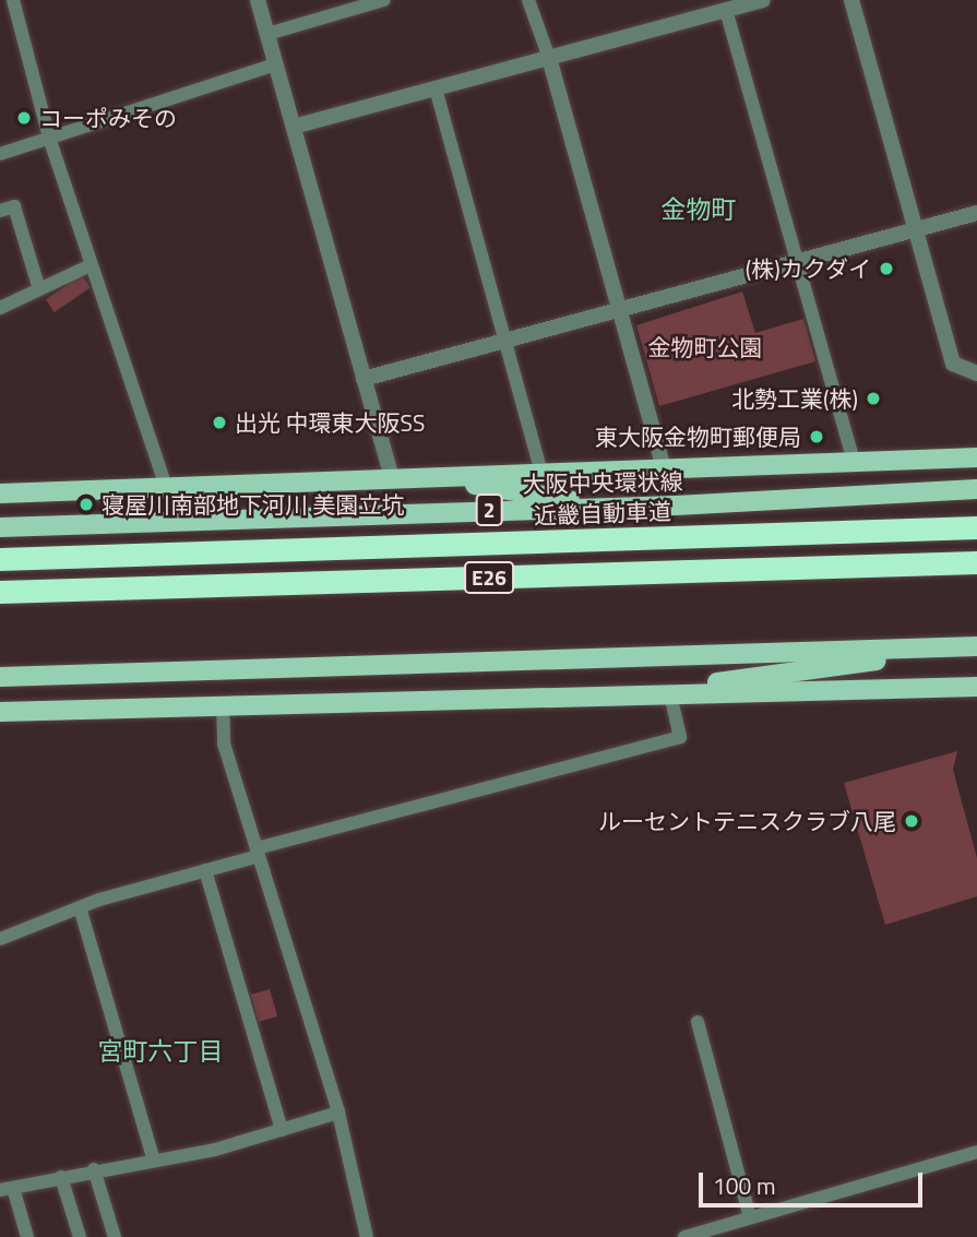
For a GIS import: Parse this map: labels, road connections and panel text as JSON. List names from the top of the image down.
{
  "streets": {
    "highway": ["近畿自動車道", "E26"],
    "main road": ["大阪中央環状線", "2"]
  },
  "districts": ["金物町", "宮町六丁目"],
  "parks": ["金物町公園"],
  "places": [
    "コーポみその",
    "(株)カクダイ",
    "北勢工業(株)",
    "出光 中環東大阪SS",
    "東大阪金物町郵便局",
    "寝屋川南部地下河川 美園立坑",
    "ルーセントテニスクラブ八尾"
  ],
  "scale_bar": "100 m"
}
